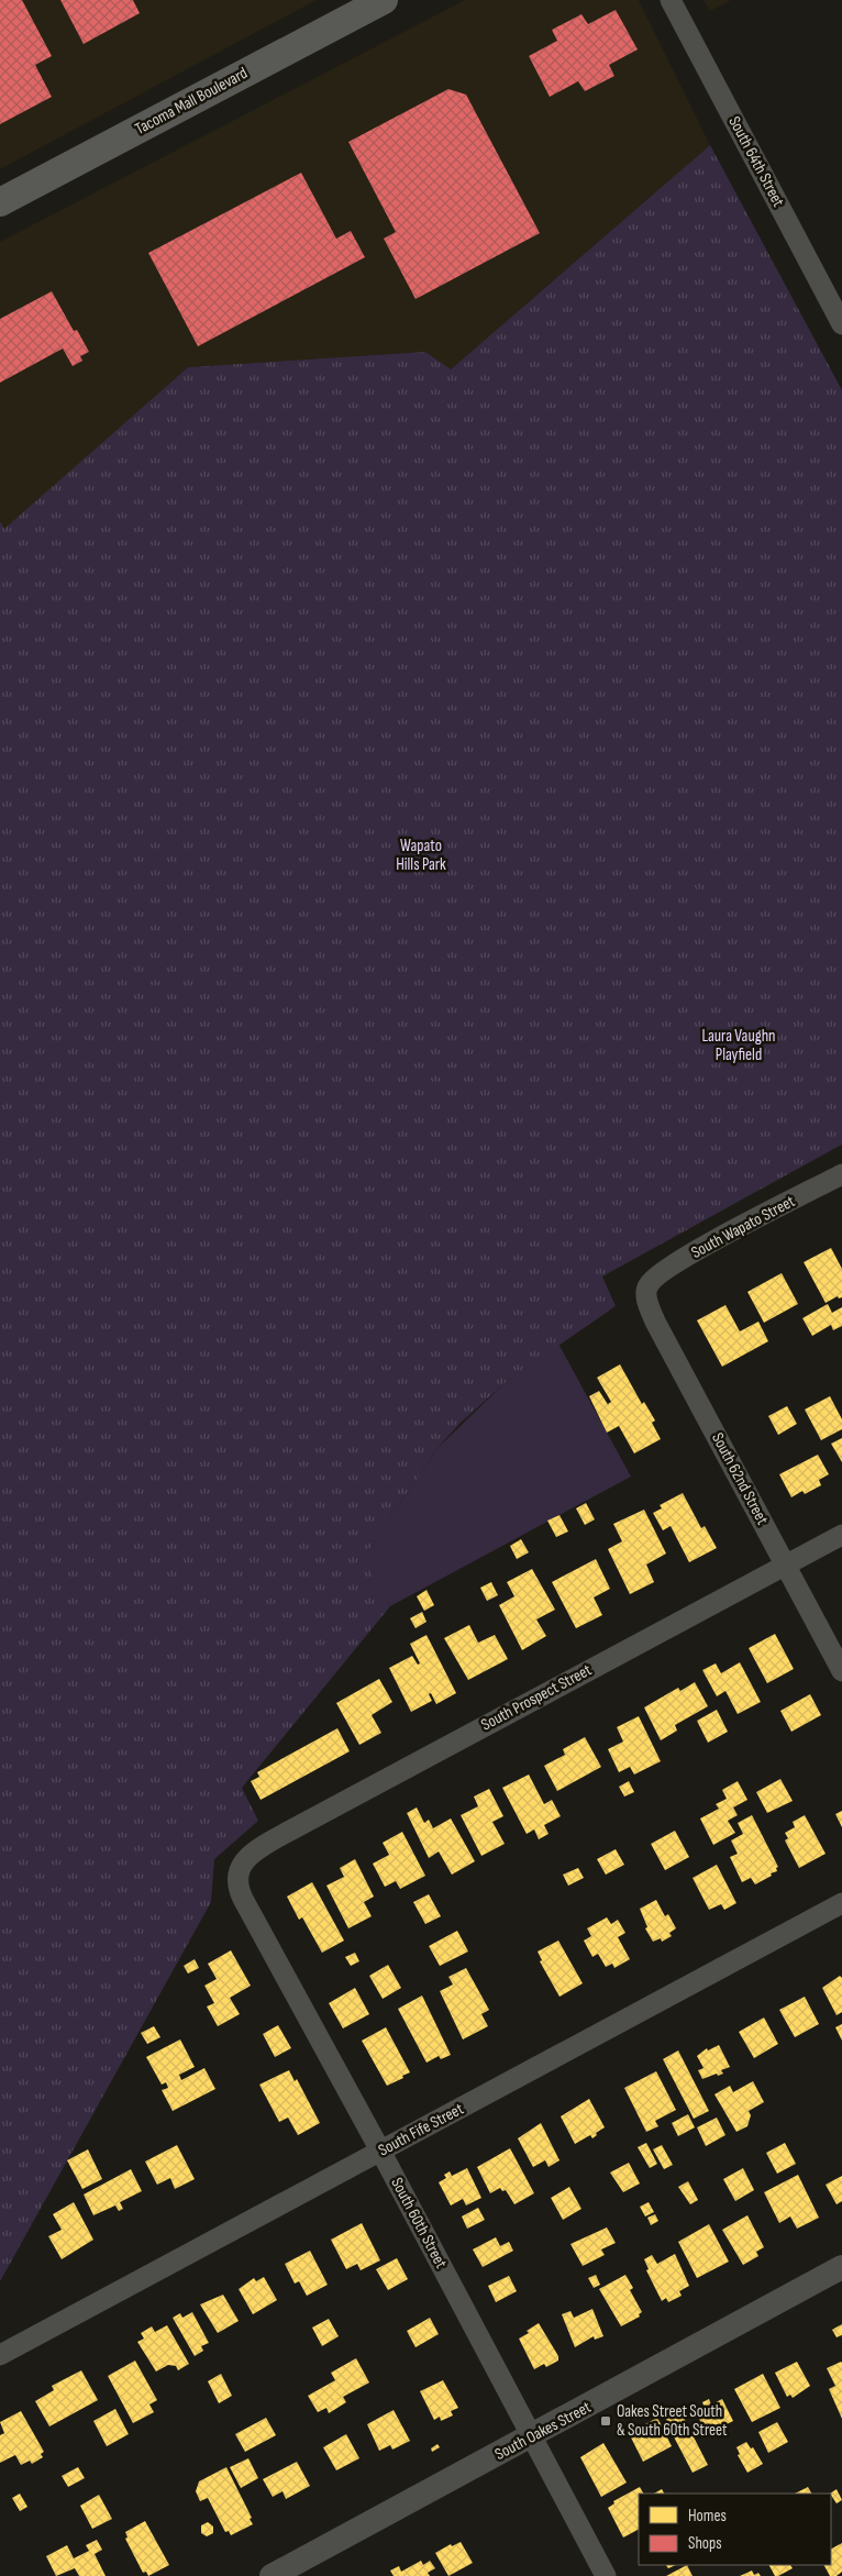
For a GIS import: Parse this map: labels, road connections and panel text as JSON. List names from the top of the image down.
{
  "streets": {
    "main road": ["Tacoma Mall Boulevard"],
    "street": [
      "South 64th Street",
      "South Wapato Street",
      "South 62nd Street",
      "South Prospect Street",
      "South Fife Street",
      "South 60th Street",
      "South Oakes Street"
    ]
  },
  "crossings": [
    ["South Wapato Street", "South 62nd Street"],
    ["South 62nd Street", "South Prospect Street"],
    ["South Prospect Street", "South 60th Street"],
    ["South Fife Street", "South 60th Street"],
    ["South 60th Street", "South Oakes Street"]
  ],
  "parks": ["Wapato Hills Park", "Laura Vaughn Playfield"],
  "places": {
    "transit": ["Oakes Street South & South 60th Street"]
  },
  "legend": ["Homes", "Shops"]
}
